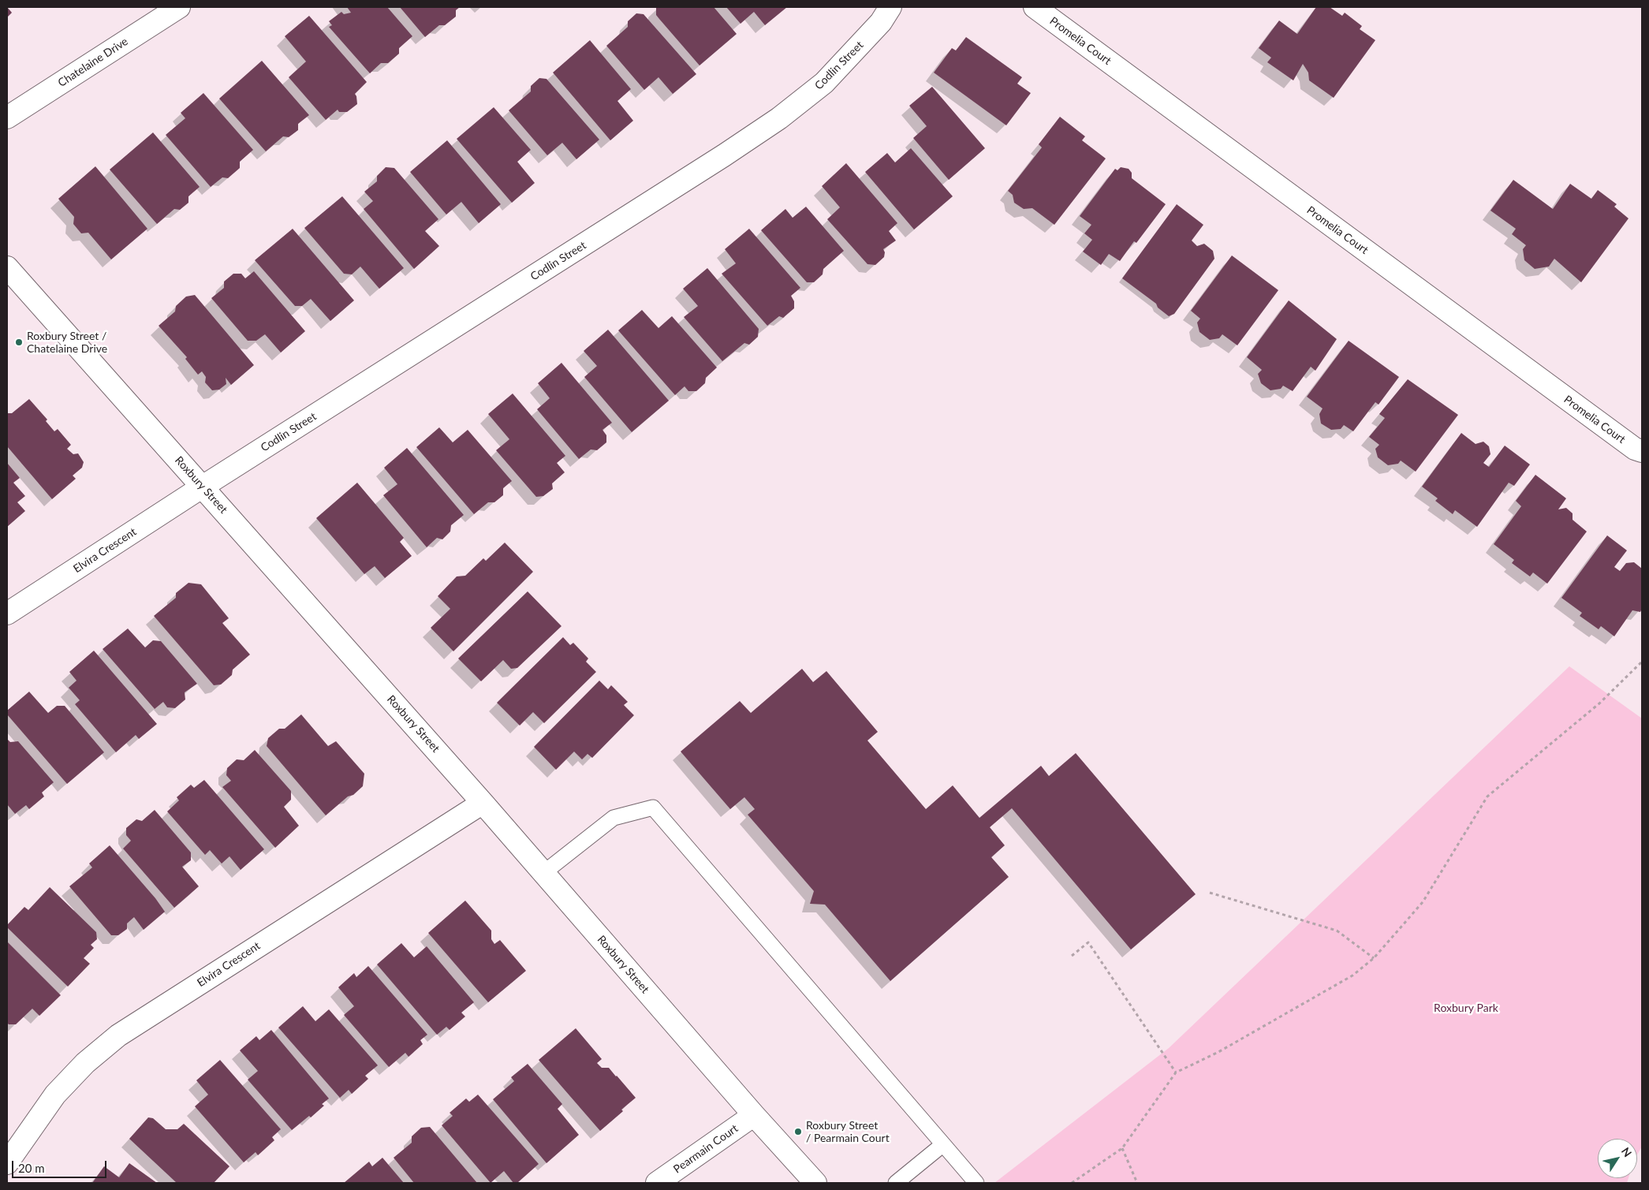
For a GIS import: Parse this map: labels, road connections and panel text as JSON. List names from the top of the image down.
{
  "streets": {
    "street": [
      "Promelia Court",
      "Chatelaine Drive",
      "Codlin Street",
      "Roxbury Street",
      "Elvira Crescent",
      "Pearmain Court"
    ]
  },
  "crossings": [
    ["Codlin Street", "Roxbury Street"],
    ["Codlin Street", "Elvira Crescent"],
    ["Roxbury Street", "Elvira Crescent"],
    ["Roxbury Street", "Pearmain Court"]
  ],
  "parks": ["Roxbury Park"],
  "places": ["Roxbury Street / Chatelaine Drive", "Roxbury Street / Pearmain Court"],
  "scale_bar": "20 m",
  "north": "top right"
}
